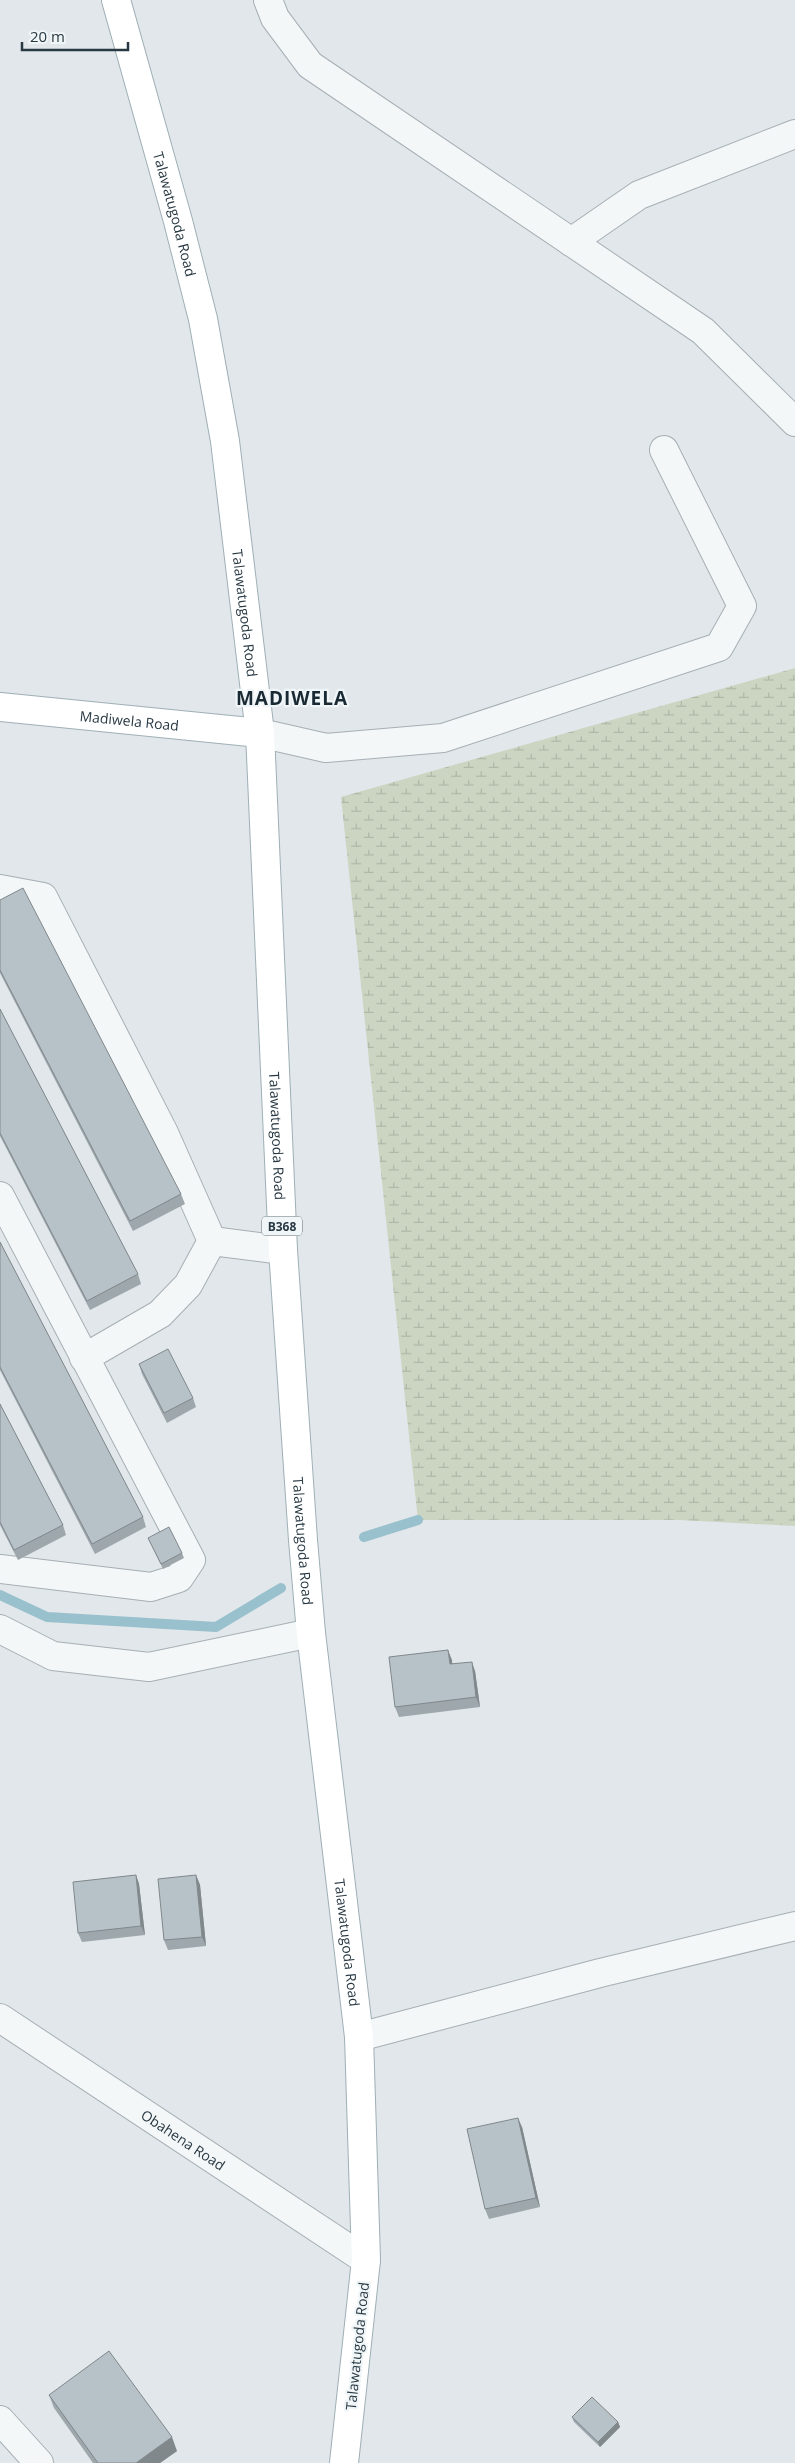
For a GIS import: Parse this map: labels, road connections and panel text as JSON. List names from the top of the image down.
{
  "streets": {
    "main road": ["Talawatugoda Road", "Madiwela Road", "B368"],
    "street": ["Obahena Road"]
  },
  "crossings": [
    ["Talawatugoda Road", "Madiwela Road"],
    ["Talawatugoda Road", "Obahena Road"]
  ],
  "districts": ["MADIWELA"],
  "scale_bar": "20 m"
}
